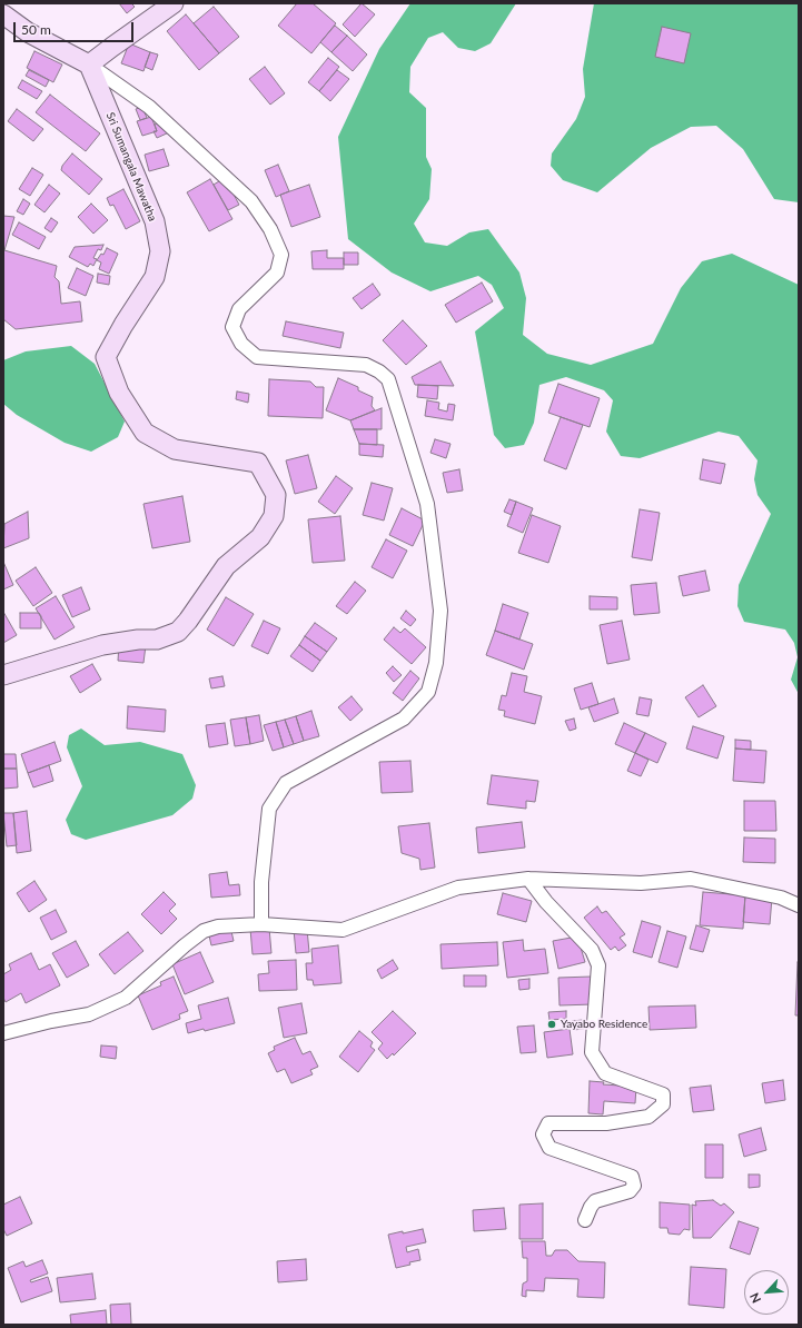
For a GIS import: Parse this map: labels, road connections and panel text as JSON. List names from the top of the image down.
{
  "streets": {
    "street": ["Sri Sumangala Mawatha"]
  },
  "places": ["Yayabo Residence"],
  "scale_bar": "50 m",
  "north": "bottom left"
}
